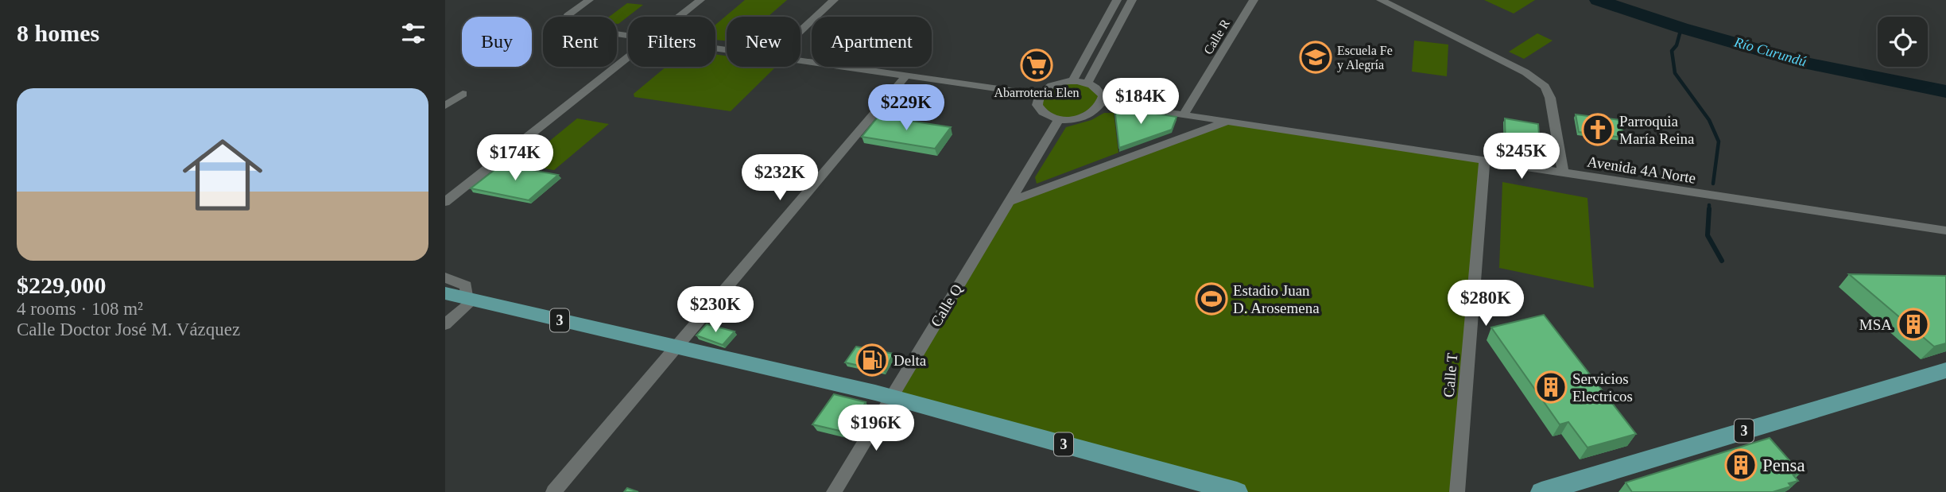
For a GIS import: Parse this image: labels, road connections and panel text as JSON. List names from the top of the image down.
{
  "streets": {
    "main road": ["3"],
    "street": [
      "Calle R",
      "Avenida 4A Norte",
      "Calle Q",
      "Calle T"
    ]
  },
  "crossings": [
    ["Calle R", "Avenida 4A Norte"],
    ["Avenida 4A Norte", "Calle Q"],
    ["Avenida 4A Norte", "Calle T"],
    ["Calle Q", "3"]
  ],
  "water": ["Río Curundú"],
  "places": {
    "school or university": ["Escuela Fe y Alegría"],
    "supermarket": ["Abarroteria Elen"],
    "church": ["Parroquia María Reina"],
    "sports": ["Estadio Juan D. Arosemena"],
    "building": ["MSA", "Servicios Electricos", "Pensa"],
    "fuel station": ["Delta"]
  },
  "page": {
    "heading": "8 homes",
    "chip": [
      "Buy",
      "Rent",
      "Filters",
      "New",
      "Apartment"
    ],
    "list": [
      {
        "name": "$229,000",
        "note": "4 rooms · 108 m² · Calle Doctor José M. Vázquez"
      }
    ],
    "price": [
      "$184K",
      "$229K",
      "$245K",
      "$174K",
      "$232K",
      "$280K",
      "$230K",
      "$196K"
    ]
  }
}
